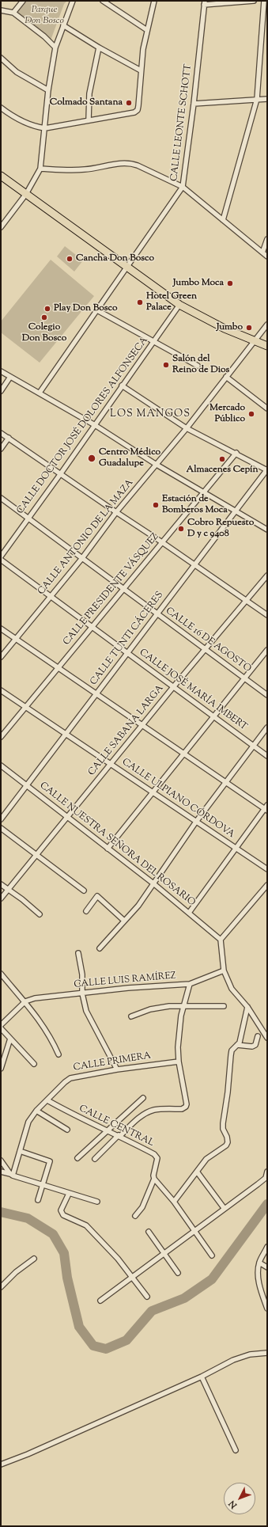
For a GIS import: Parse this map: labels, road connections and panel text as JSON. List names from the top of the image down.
{
  "streets": {
    "street": [
      "CALLE LEONTE SCHOTT",
      "CALLE DOCTOR JOSÉ DOLORES ALFONSECA",
      "CALLE ANTONIO DE LA MAZA",
      "CALLE PRESIDENTE VÁSQUEZ",
      "CALLE TUNTI CÁCERES",
      "CALLE 16 DE AGOSTO",
      "CALLE JOSÉ MARÍA IMBERT",
      "CALLE SABANA LARGA",
      "CALLE ULPIANO CÓRDOVA",
      "CALLE NUESTRA SEÑORA DEL ROSARIO",
      "CALLE LUIS RAMÍREZ",
      "CALLE PRIMERA",
      "CALLE CENTRAL"
    ]
  },
  "crossings": [
    ["CALLE DOCTOR JOSÉ DOLORES ALFONSECA", "CALLE 16 DE AGOSTO"],
    ["CALLE ANTONIO DE LA MAZA", "CALLE 16 DE AGOSTO"],
    ["CALLE ANTONIO DE LA MAZA", "CALLE JOSÉ MARÍA IMBERT"],
    ["CALLE PRESIDENTE VÁSQUEZ", "CALLE 16 DE AGOSTO"],
    ["CALLE PRESIDENTE VÁSQUEZ", "CALLE JOSÉ MARÍA IMBERT"],
    ["CALLE PRESIDENTE VÁSQUEZ", "CALLE ULPIANO CÓRDOVA"],
    ["CALLE TUNTI CÁCERES", "CALLE 16 DE AGOSTO"],
    ["CALLE TUNTI CÁCERES", "CALLE JOSÉ MARÍA IMBERT"],
    ["CALLE TUNTI CÁCERES", "CALLE ULPIANO CÓRDOVA"],
    ["CALLE TUNTI CÁCERES", "CALLE NUESTRA SEÑORA DEL ROSARIO"],
    ["CALLE 16 DE AGOSTO", "CALLE SABANA LARGA"],
    ["CALLE JOSÉ MARÍA IMBERT", "CALLE SABANA LARGA"],
    ["CALLE SABANA LARGA", "CALLE ULPIANO CÓRDOVA"],
    ["CALLE SABANA LARGA", "CALLE NUESTRA SEÑORA DEL ROSARIO"],
    ["CALLE PRIMERA", "CALLE CENTRAL"]
  ],
  "districts": ["LOS MANGOS"],
  "parks": ["Parque Don Bosco"],
  "places": [
    "Colmado Santana",
    "Cancha Don Bosco",
    "Jumbo Moca",
    "Hotel Green Palace",
    "Play Don Bosco",
    "Colegio Don Bosco",
    "Jumbo",
    "Salón del Reino de Dios",
    "Mercado Público",
    "Centro Médico Guadalupe",
    "Almacenes Cepín",
    "Estación de Bomberos Moca",
    "Cobro Repuesto D y c 9408"
  ],
  "north": "bottom left"
}
